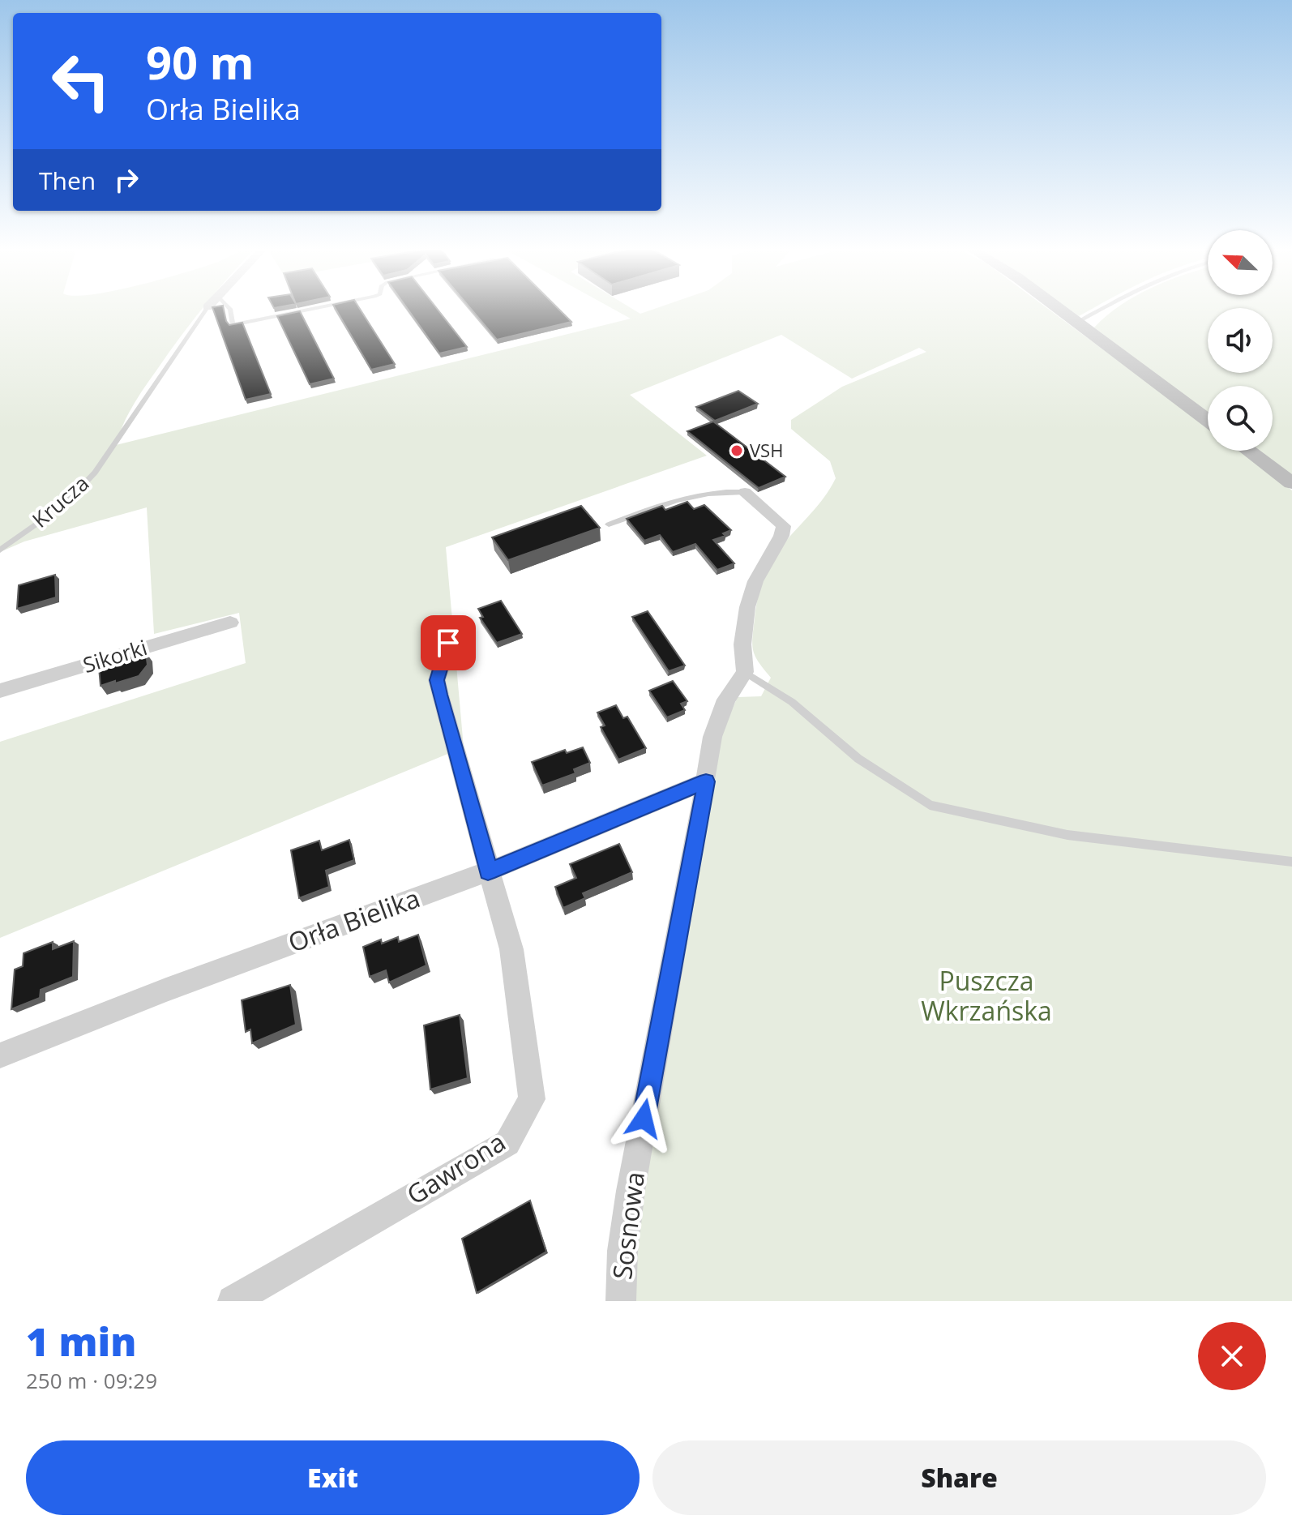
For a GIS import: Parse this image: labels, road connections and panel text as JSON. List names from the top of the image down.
{
  "streets": {
    "street": [
      "Sikorki",
      "Orła Bielika",
      "Gawrona",
      "Sosnowa"
    ],
    "lane": ["Krucza"]
  },
  "crossings": [
    ["Orła Bielika", "Gawrona"],
    ["Orła Bielika", "Sosnowa"]
  ],
  "parks": ["Puszcza Wkrzańska"],
  "places": ["VSH"],
  "north": "top left",
  "page": {
    "turn": ["90 m", "Orła Bielika"],
    "then": "Then",
    "heading": ["1 min", "250 m · 09:29"],
    "buttons": ["Exit", "Share"]
  }
}
